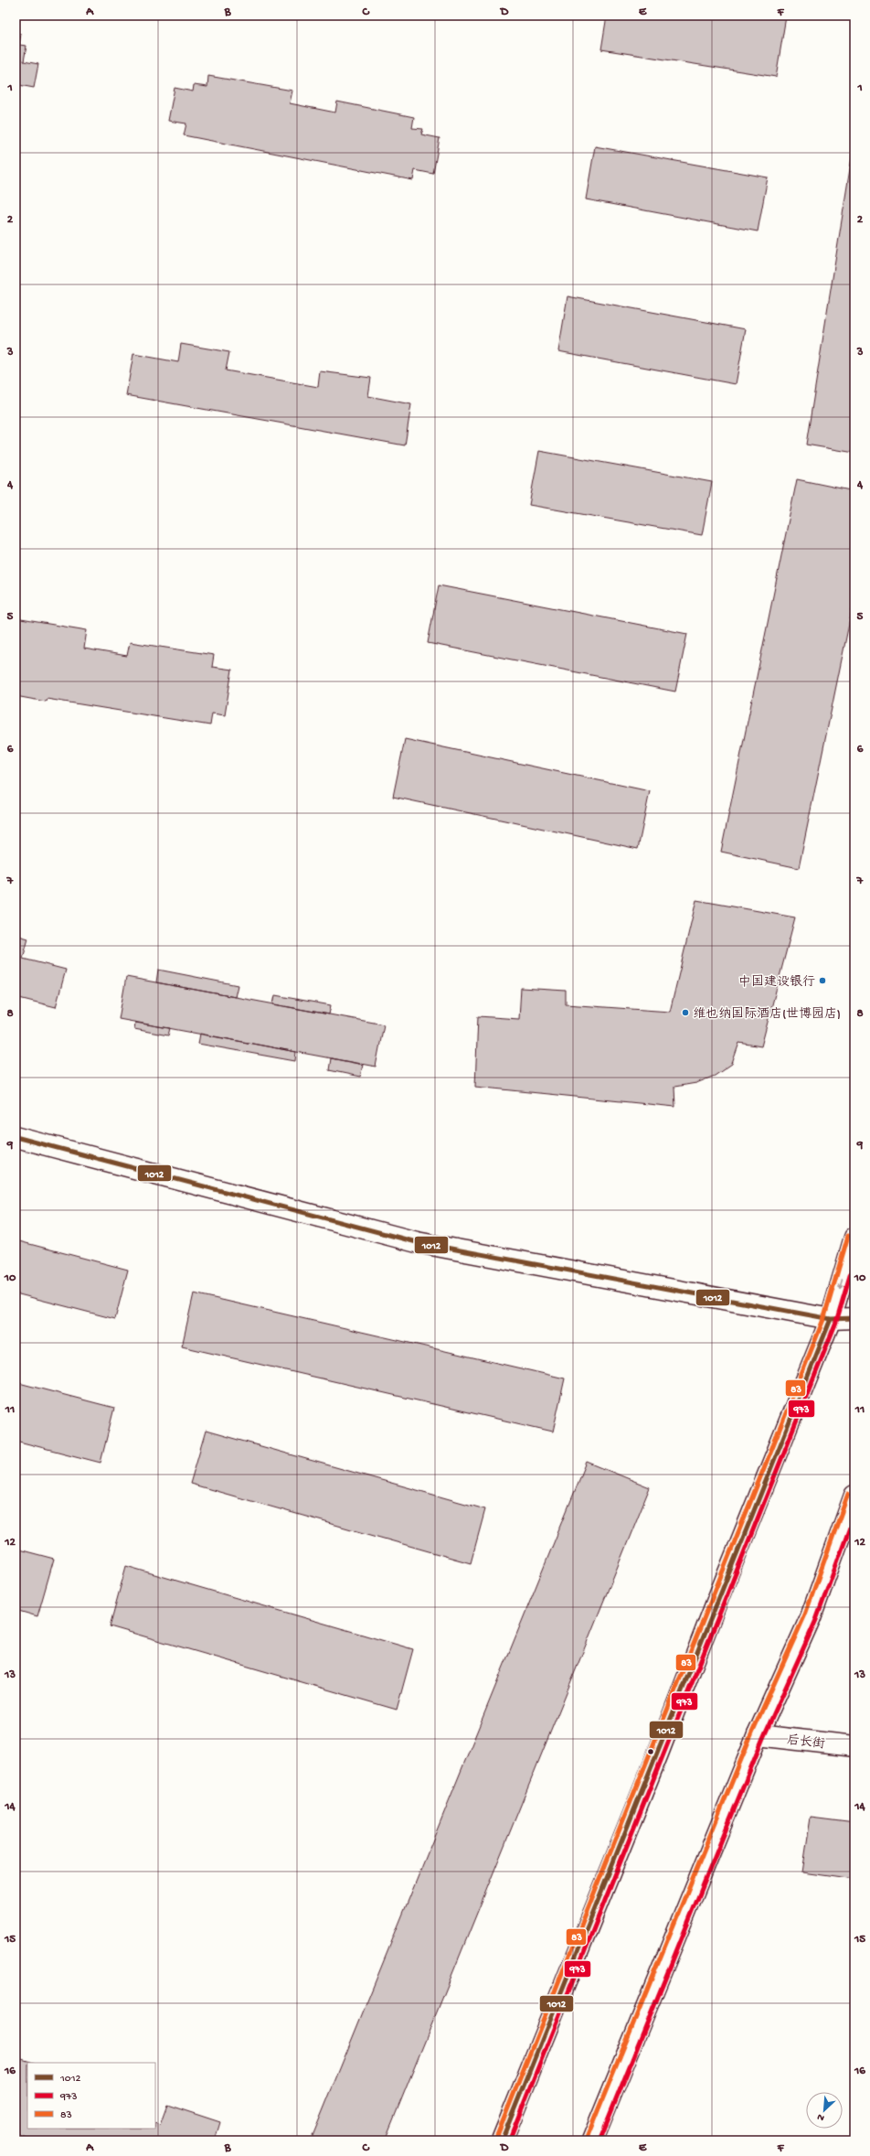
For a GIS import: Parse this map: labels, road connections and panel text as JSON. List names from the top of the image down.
{
  "streets": {
    "main road": ["后长街"]
  },
  "places": ["中国建设银行", "维也纳国际酒店(世博园店)"],
  "lines": ["transit line 1012", "transit line 83", "transit line 973"],
  "legend": ["1012", "973", "83"],
  "north": "bottom left",
  "grid": {
    "columns": [
      "A",
      "B",
      "C",
      "D",
      "E",
      "F"
    ],
    "rows": [
      "1",
      "2",
      "3",
      "4",
      "5",
      "6",
      "7",
      "8",
      "9",
      "10",
      "11",
      "12",
      "13",
      "14",
      "15",
      "16"
    ]
  }
}
